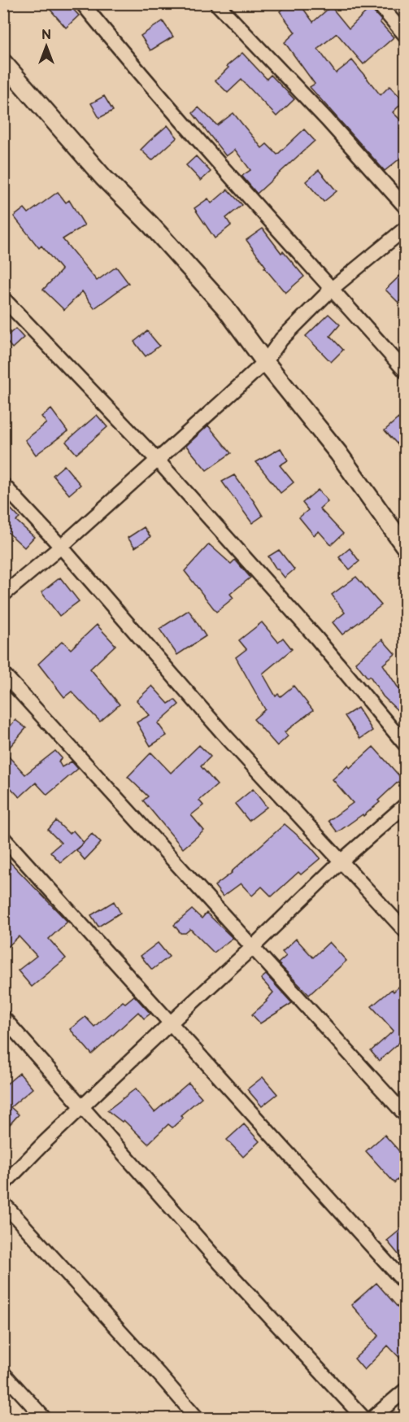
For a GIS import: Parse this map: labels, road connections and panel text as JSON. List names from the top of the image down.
{
  "north": "top"
}
